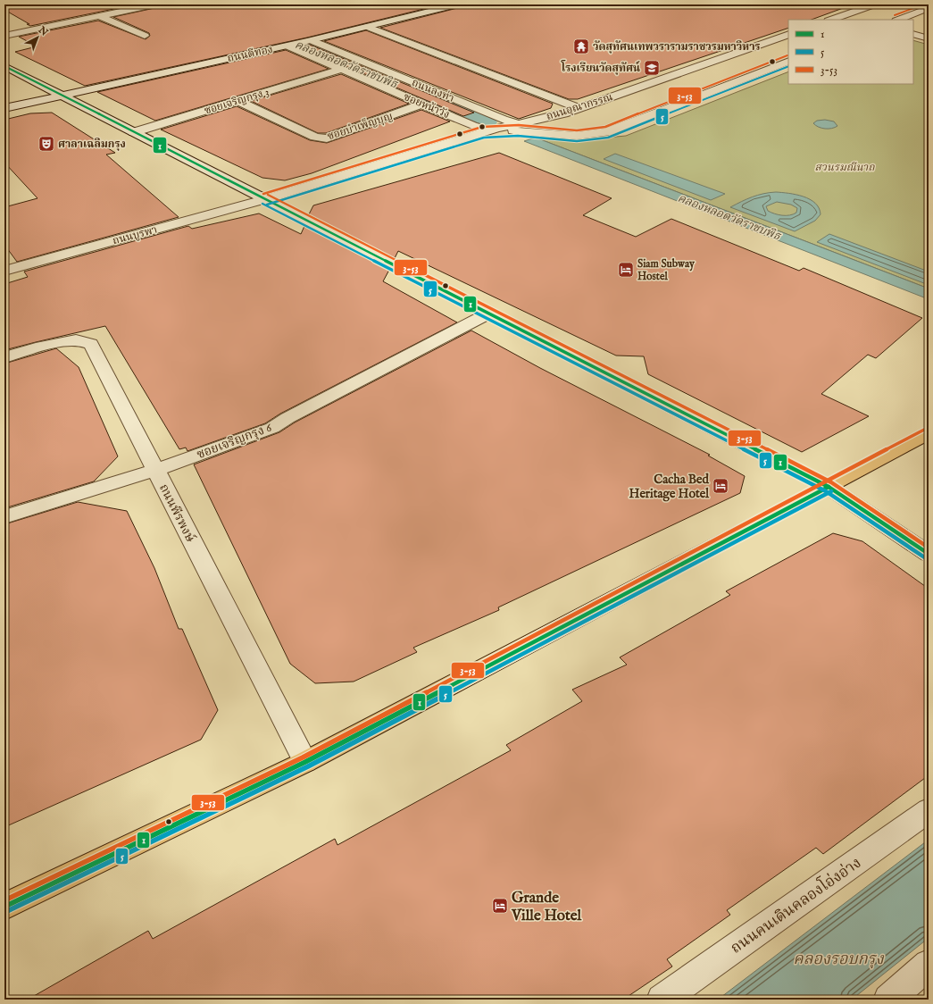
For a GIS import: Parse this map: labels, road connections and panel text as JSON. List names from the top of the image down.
{
  "streets": {
    "street": [
      "ถนนตีทอง",
      "ถนนลงท่า",
      "ซอยเจริญกรุง 3",
      "ซอยหน้าวัง",
      "ถนนอุณากรรณ",
      "ซอยบำเพ็ญบุญ",
      "ถนนบูรพา",
      "ซอยเจริญกรุง 6",
      "ถนนพีรพงษ์",
      "ถนนคนเดินคลองโอ่งอ่าง"
    ]
  },
  "crossings": [
    ["ถนนตีทอง", "ถนนลงท่า"],
    ["ถนนตีทอง", "ซอยหน้าวัง"],
    ["ถนนลงท่า", "ถนนอุณากรรณ"],
    ["ซอยเจริญกรุง 3", "ซอยหน้าวัง"],
    ["ซอยเจริญกรุง 3", "ซอยบำเพ็ญบุญ"],
    ["ซอยหน้าวัง", "ถนนอุณากรรณ"],
    ["ซอยหน้าวัง", "ซอยบำเพ็ญบุญ"],
    ["ถนนอุณากรรณ", "ถนนบูรพา"],
    ["ซอยเจริญกรุง 6", "ถนนพีรพงษ์"]
  ],
  "water": ["คลองหลอดวัดราชบพิธ", "คลองรอบกรุง"],
  "parks": ["สวนรมณีนาถ"],
  "places": {
    "temple": ["วัดสุทัศนเทพวรารามราชวรมหาวิหาร"],
    "school or university": ["โรงเรียนวัดสุทัศน์"],
    "theatre": ["ศาลาเฉลิมกรุง"],
    "hotel": ["Siam Subway Hostel", "Cacha Bed Heritage Hotel", "Grande Ville Hotel"]
  },
  "lines": ["transit line 3-53", "transit line 1", "transit line 5"],
  "legend": ["1", "5", "3-53"],
  "north": "top right"
}
